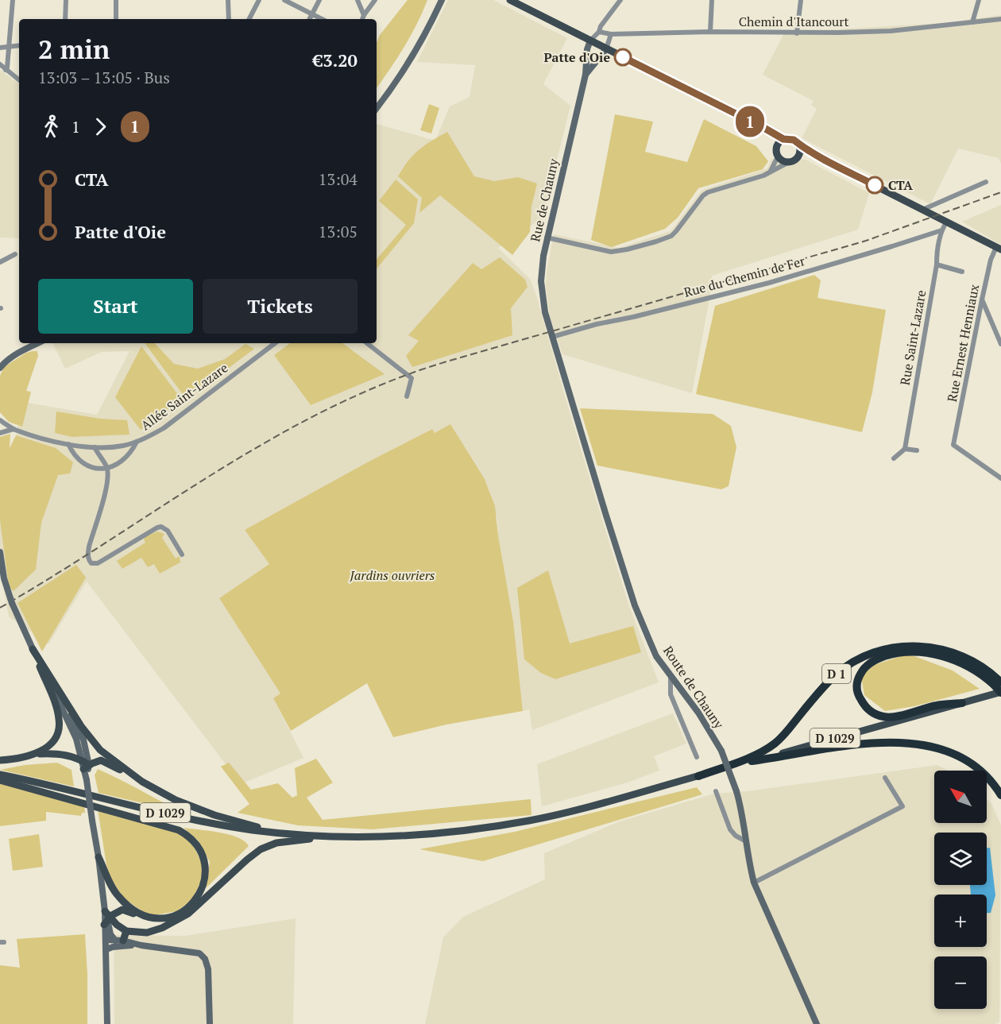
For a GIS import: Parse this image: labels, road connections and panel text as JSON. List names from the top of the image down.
{
  "streets": {
    "highway": ["D 1"],
    "main road": ["D 1029"],
    "street": [
      "Chemin d'Itancourt",
      "Rue de Chauny",
      "Rue du Chemin de Fer",
      "Rue Saint-Lazare",
      "Rue Ernest Henniaux",
      "Allée Saint-Lazare",
      "Route de Chauny"
    ]
  },
  "crossings": [
    ["Rue de Chauny", "Rue du Chemin de Fer"],
    ["Rue de Chauny", "Route de Chauny"],
    ["Rue du Chemin de Fer", "Rue Saint-Lazare"],
    ["Rue du Chemin de Fer", "Route de Chauny"],
    ["D 1", "D 1029"]
  ],
  "parks": ["Jardins ouvriers"],
  "places": ["Patte d'Oie", "CTA"],
  "lines": ["bus line 1"],
  "north": "top left",
  "page": {
    "on_map": "1",
    "heading": ["2 min", "13:03 – 13:05 · Bus", "€3.20"],
    "legs": ["1", "1"],
    "list": [
      {
        "name": "CTA",
        "value": "13:04"
      },
      {
        "name": "Patte d'Oie",
        "value": "13:05"
      }
    ],
    "buttons": ["Start", "Tickets"],
    "map_buttons": ["+", "−"]
  }
}
